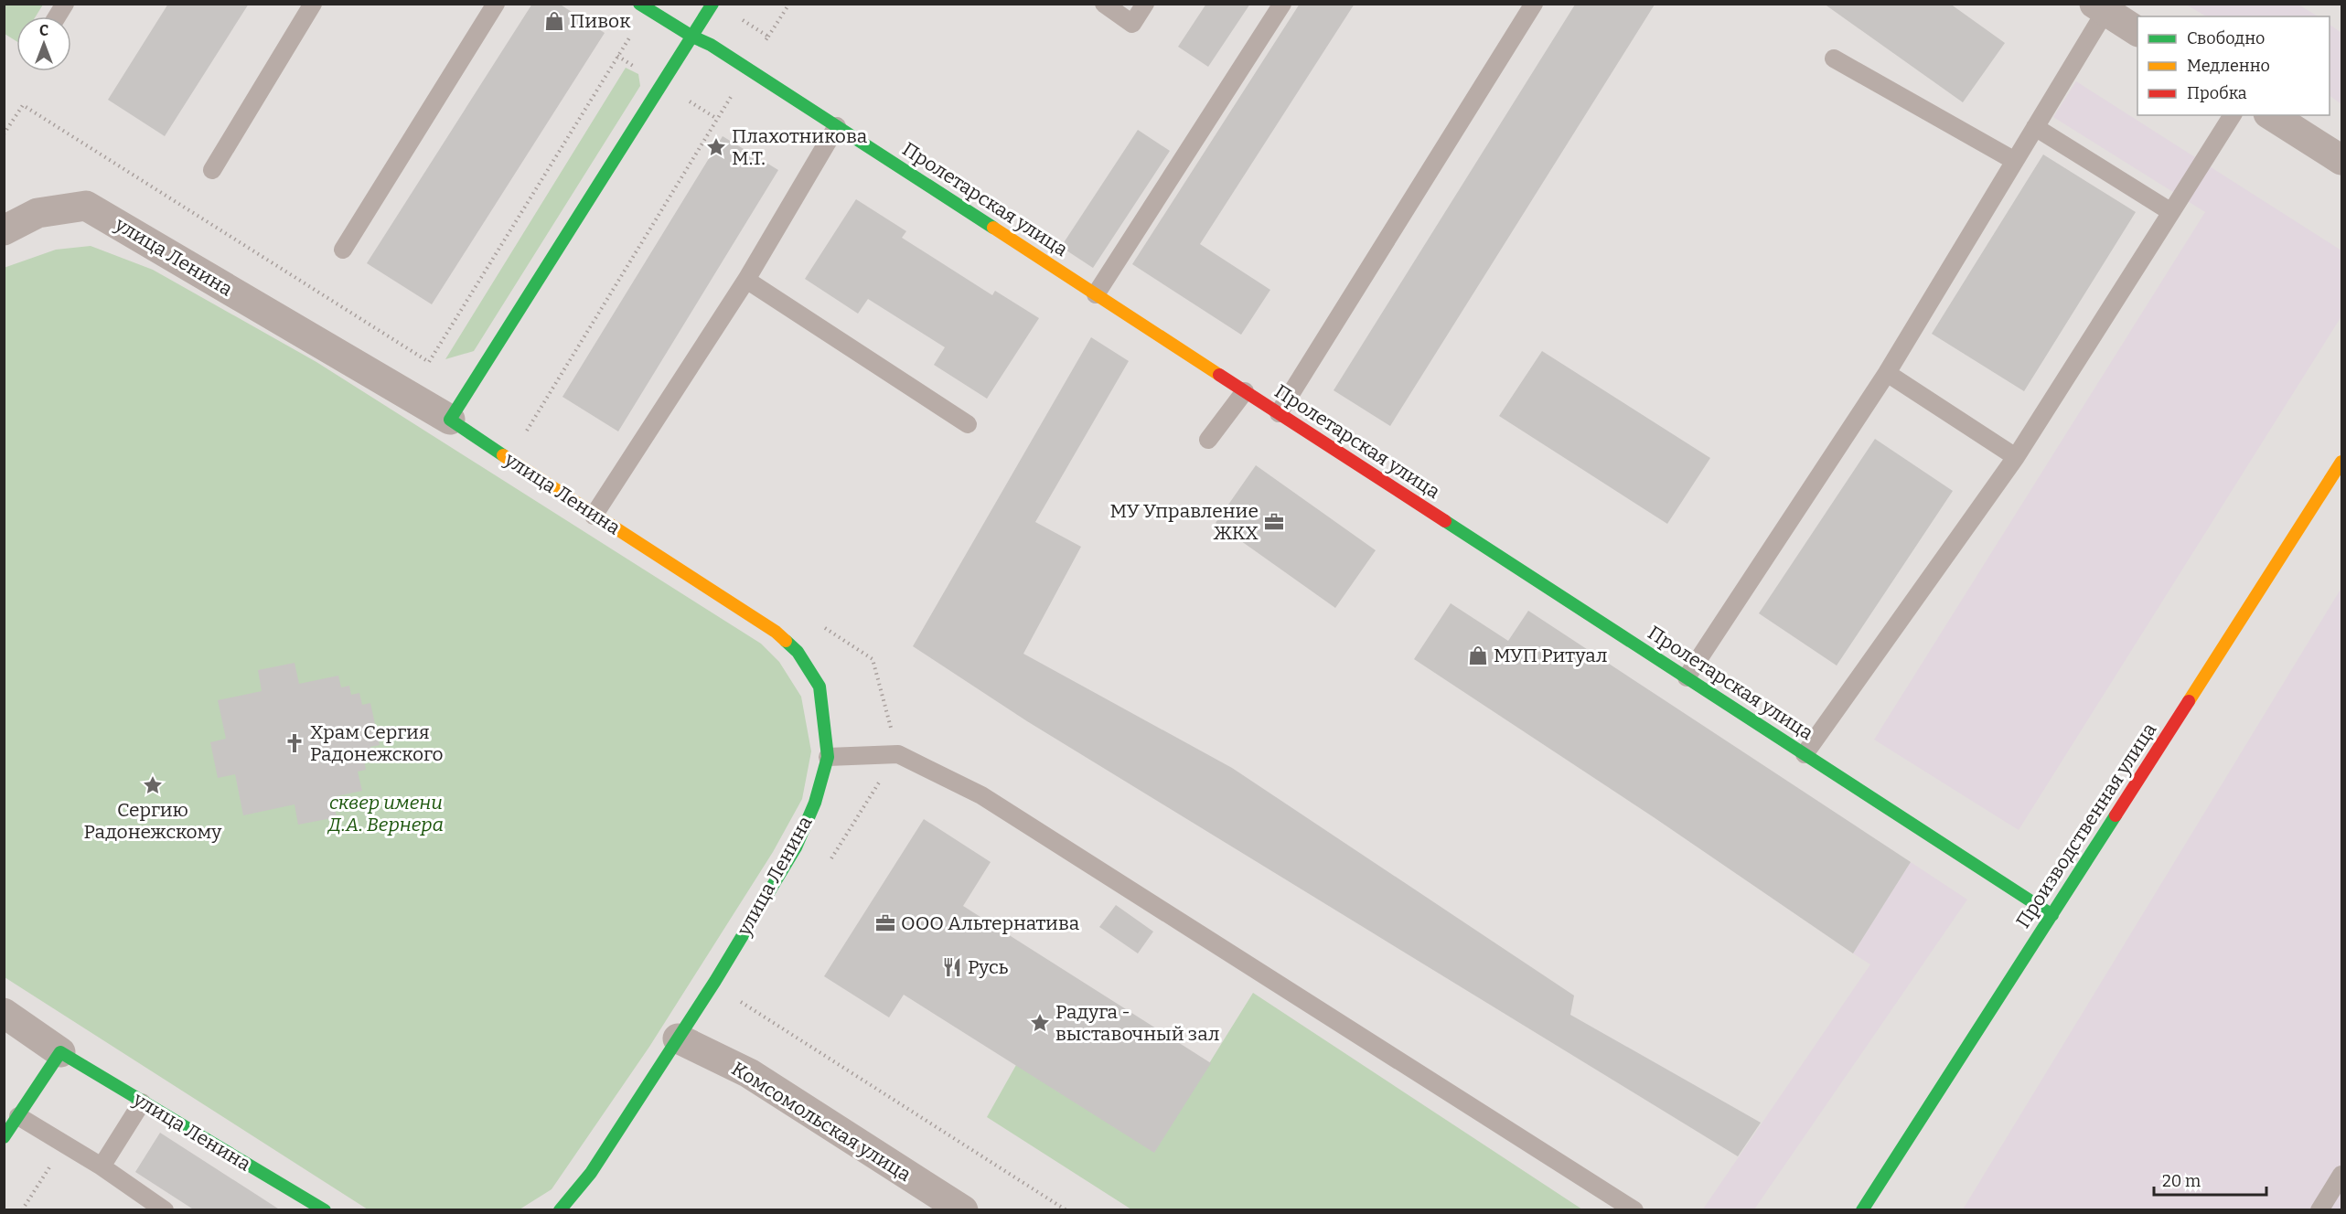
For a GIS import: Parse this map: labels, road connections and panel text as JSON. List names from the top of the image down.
{
  "streets": {
    "street": [
      "Пролетарская улица",
      "улица Ленина",
      "Производственная улица",
      "Комсомольская улица"
    ]
  },
  "crossings": [
    ["Пролетарская улица", "Производственная улица"],
    ["улица Ленина", "Комсомольская улица"]
  ],
  "parks": ["сквер имени Д.А. Вернера"],
  "places": {
    "shop": ["Пивок", "МУП Ритуал"],
    "place": ["Плахотникова М.Т.", "Сергию Радонежскому", "Радуга - выставочный зал"],
    "office": ["МУ Управление ЖКХ", "ООО Альтернатива"],
    "church": ["Храм Сергия Радонежского"],
    "restaurant": ["Русь"]
  },
  "legend": ["Свободно", "Медленно", "Пробка"],
  "scale_bar": "20 m",
  "north": "top"
}
